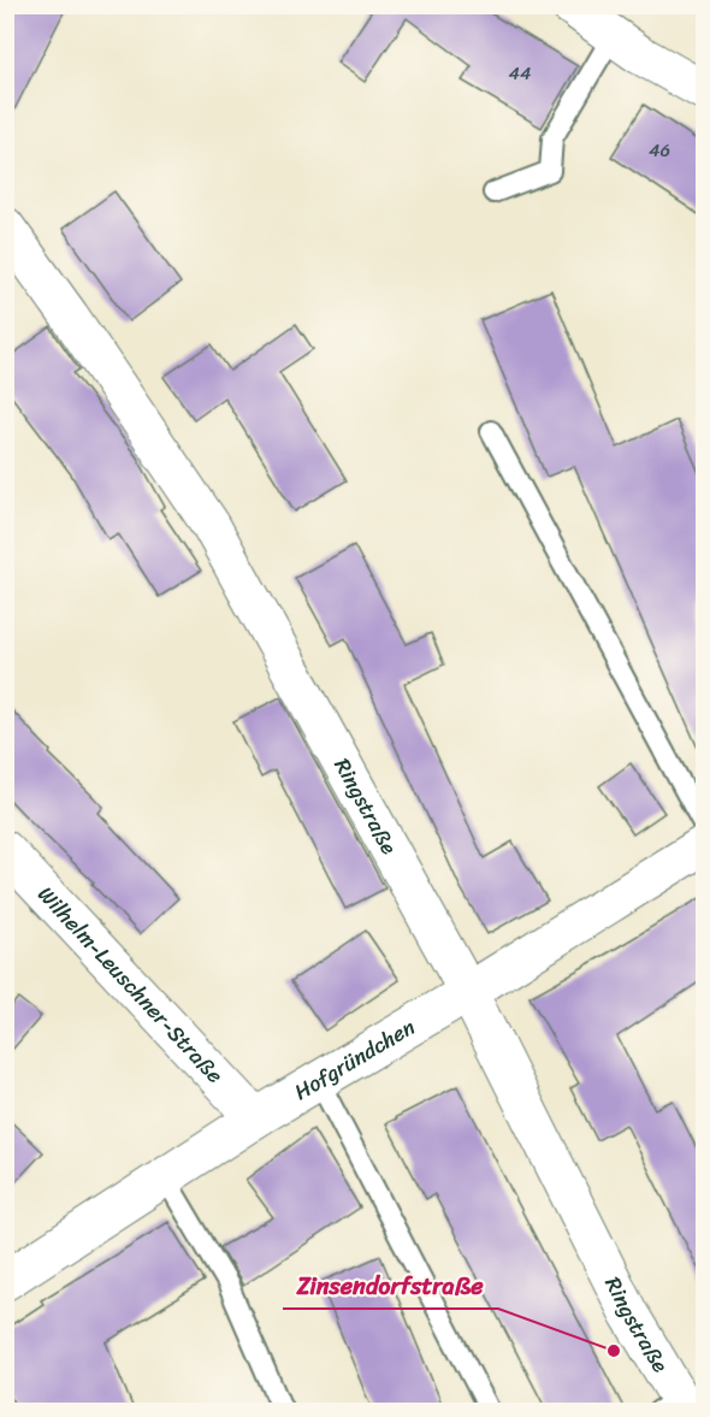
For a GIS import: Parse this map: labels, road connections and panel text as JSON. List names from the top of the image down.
{
  "streets": {
    "street": ["Ringstraße", "Wilhelm-Leuschner-Straße", "Hofgründchen"]
  },
  "crossings": [
    ["Ringstraße", "Hofgründchen"],
    ["Wilhelm-Leuschner-Straße", "Hofgründchen"]
  ],
  "places": ["Zinsendorfstraße"],
  "house_numbers": ["44", "46"]
}
